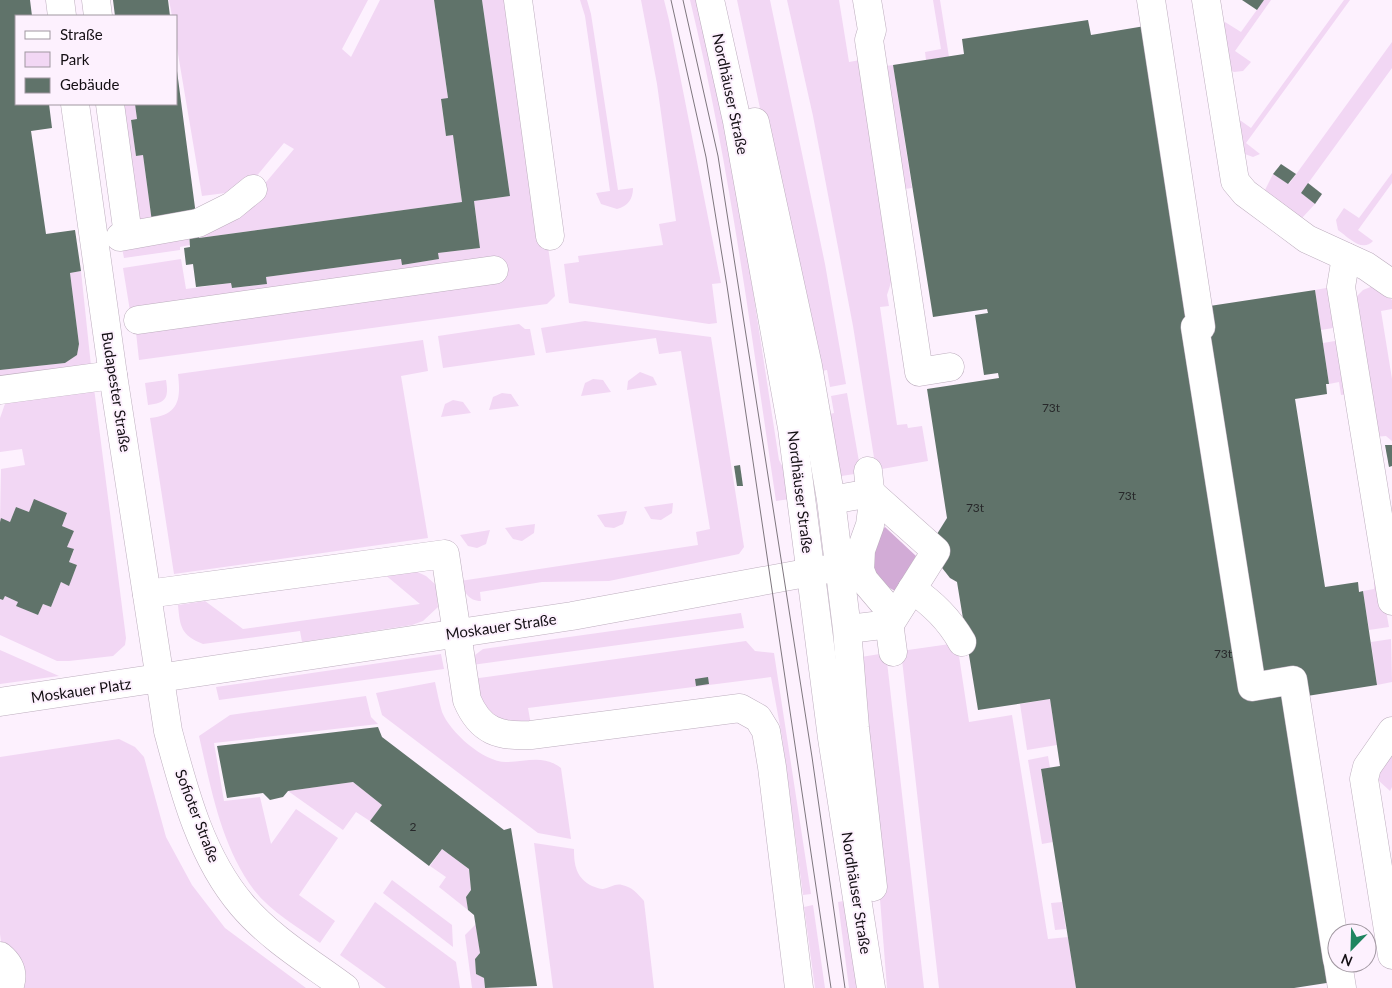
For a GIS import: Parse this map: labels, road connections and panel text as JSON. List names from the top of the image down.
{
  "streets": {
    "street": [
      "Nordhäuser Straße",
      "Budapester Straße",
      "Moskauer Straße",
      "Moskauer Platz",
      "Sofioter Straße"
    ]
  },
  "crossings": [
    ["Nordhäuser Straße", "Moskauer Straße"],
    ["Budapester Straße", "Moskauer Straße"],
    ["Budapester Straße", "Moskauer Platz"],
    ["Budapester Straße", "Sofioter Straße"],
    ["Moskauer Straße", "Moskauer Platz"],
    ["Moskauer Straße", "Sofioter Straße"],
    ["Moskauer Platz", "Sofioter Straße"]
  ],
  "house_numbers": [
    "73t",
    "73t",
    "73t",
    "73t",
    "2"
  ],
  "legend": ["Straße", "Park", "Gebäude"],
  "north": "bottom left"
}
